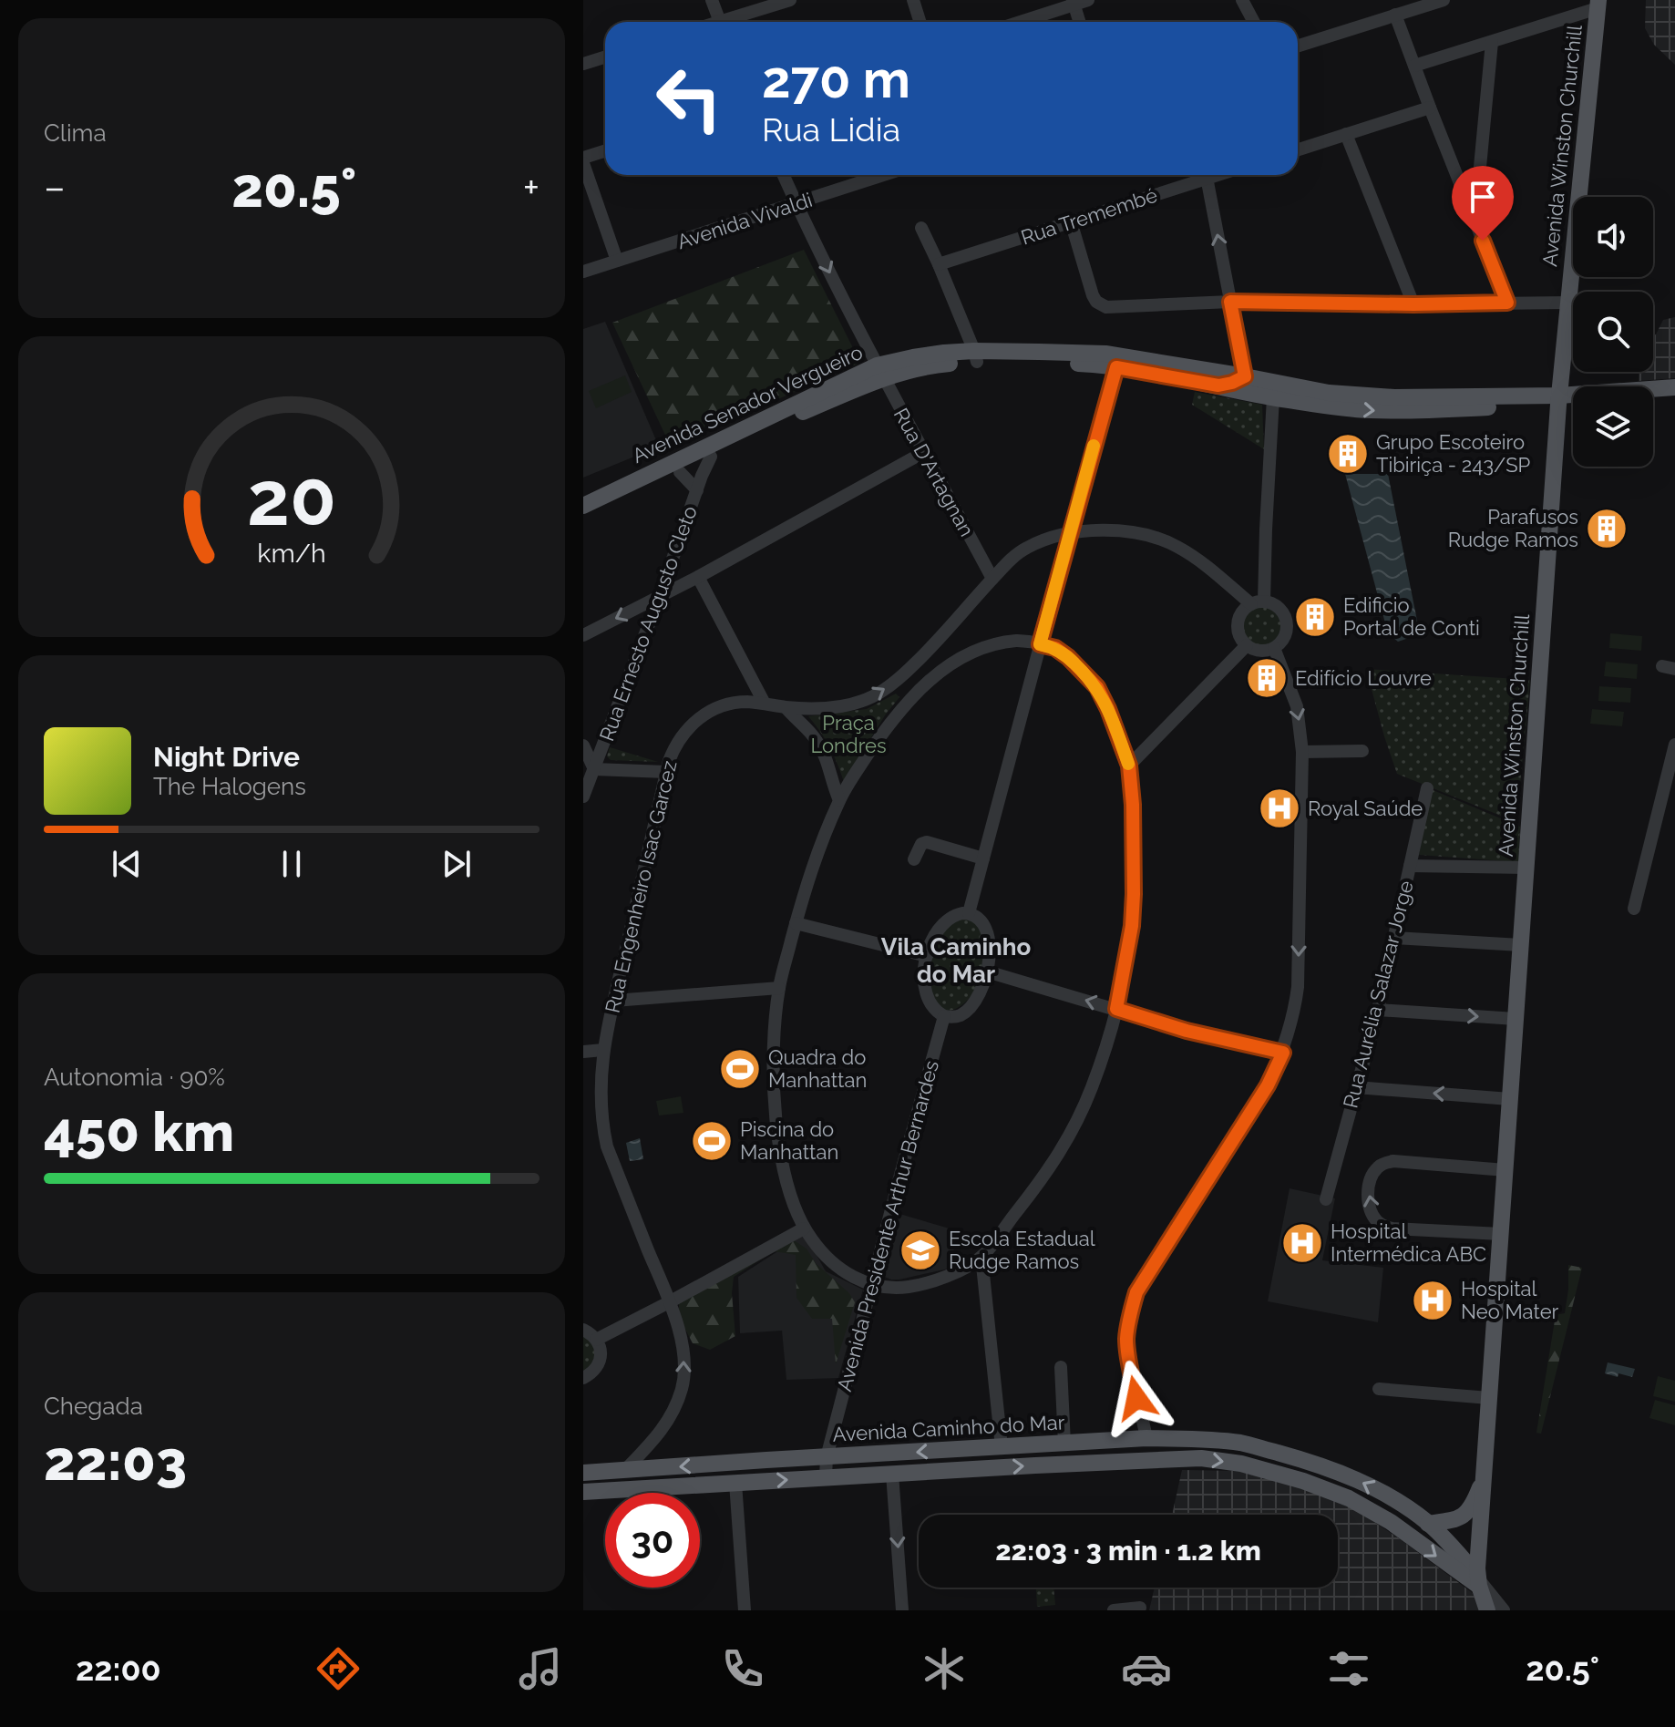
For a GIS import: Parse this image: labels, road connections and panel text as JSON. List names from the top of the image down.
{
  "streets": {
    "main road": ["Avenida Winston Churchill", "Avenida Senador Vergueiro", "Avenida Caminho do Mar"],
    "street": [
      "Rua Tremembé",
      "Avenida Vivaldi",
      "Rua D'Artagnan",
      "Rua Ernesto Augusto Cleto",
      "Rua Engenheiro Isac Garcez",
      "Rua Aurélia Salazar Jorge",
      "Avenida Presidente Arthur Bernardes"
    ]
  },
  "crossings": [
    ["Avenida Winston Churchill", "Avenida Senador Vergueiro"],
    ["Avenida Winston Churchill", "Avenida Caminho do Mar"],
    ["Avenida Vivaldi", "Rua D'Artagnan"],
    ["Avenida Senador Vergueiro", "Rua D'Artagnan"],
    ["Avenida Senador Vergueiro", "Rua Ernesto Augusto Cleto"],
    ["Rua D'Artagnan", "Rua Engenheiro Isac Garcez"],
    ["Rua Engenheiro Isac Garcez", "Avenida Caminho do Mar"],
    ["Avenida Presidente Arthur Bernardes", "Avenida Caminho do Mar"]
  ],
  "districts": ["Vila Caminho do Mar"],
  "parks": ["Praça Londres"],
  "places": {
    "building": [
      "Grupo Escoteiro Tibiriça - 243/SP",
      "Parafusos Rudge Ramos",
      "Edificio Portal de Conti",
      "Edifício Louvre"
    ],
    "hospital": ["Royal Saúde", "Hospital Intermédica ABC", "Hospital Neo Mater"],
    "sports": ["Quadra do Manhattan", "Piscina do Manhattan"],
    "school or university": ["Escola Estadual Rudge Ramos"]
  },
  "page": {
    "tile": [
      "Clima",
      ["Autonomia · 90%", "450 km"],
      ["Chegada", "22:03"]
    ],
    "turn": ["270 m", "Rua Lidia"],
    "heat": ["−", "20.5°", "+"],
    "song": ["Night Drive", "The Halogens"],
    "limit": "30",
    "trip": "22:03 · 3 min · 1.2 km",
    "tabs": ["22:00", "20.5°"],
    "gauge": ["20", "km/h"]
  }
}
